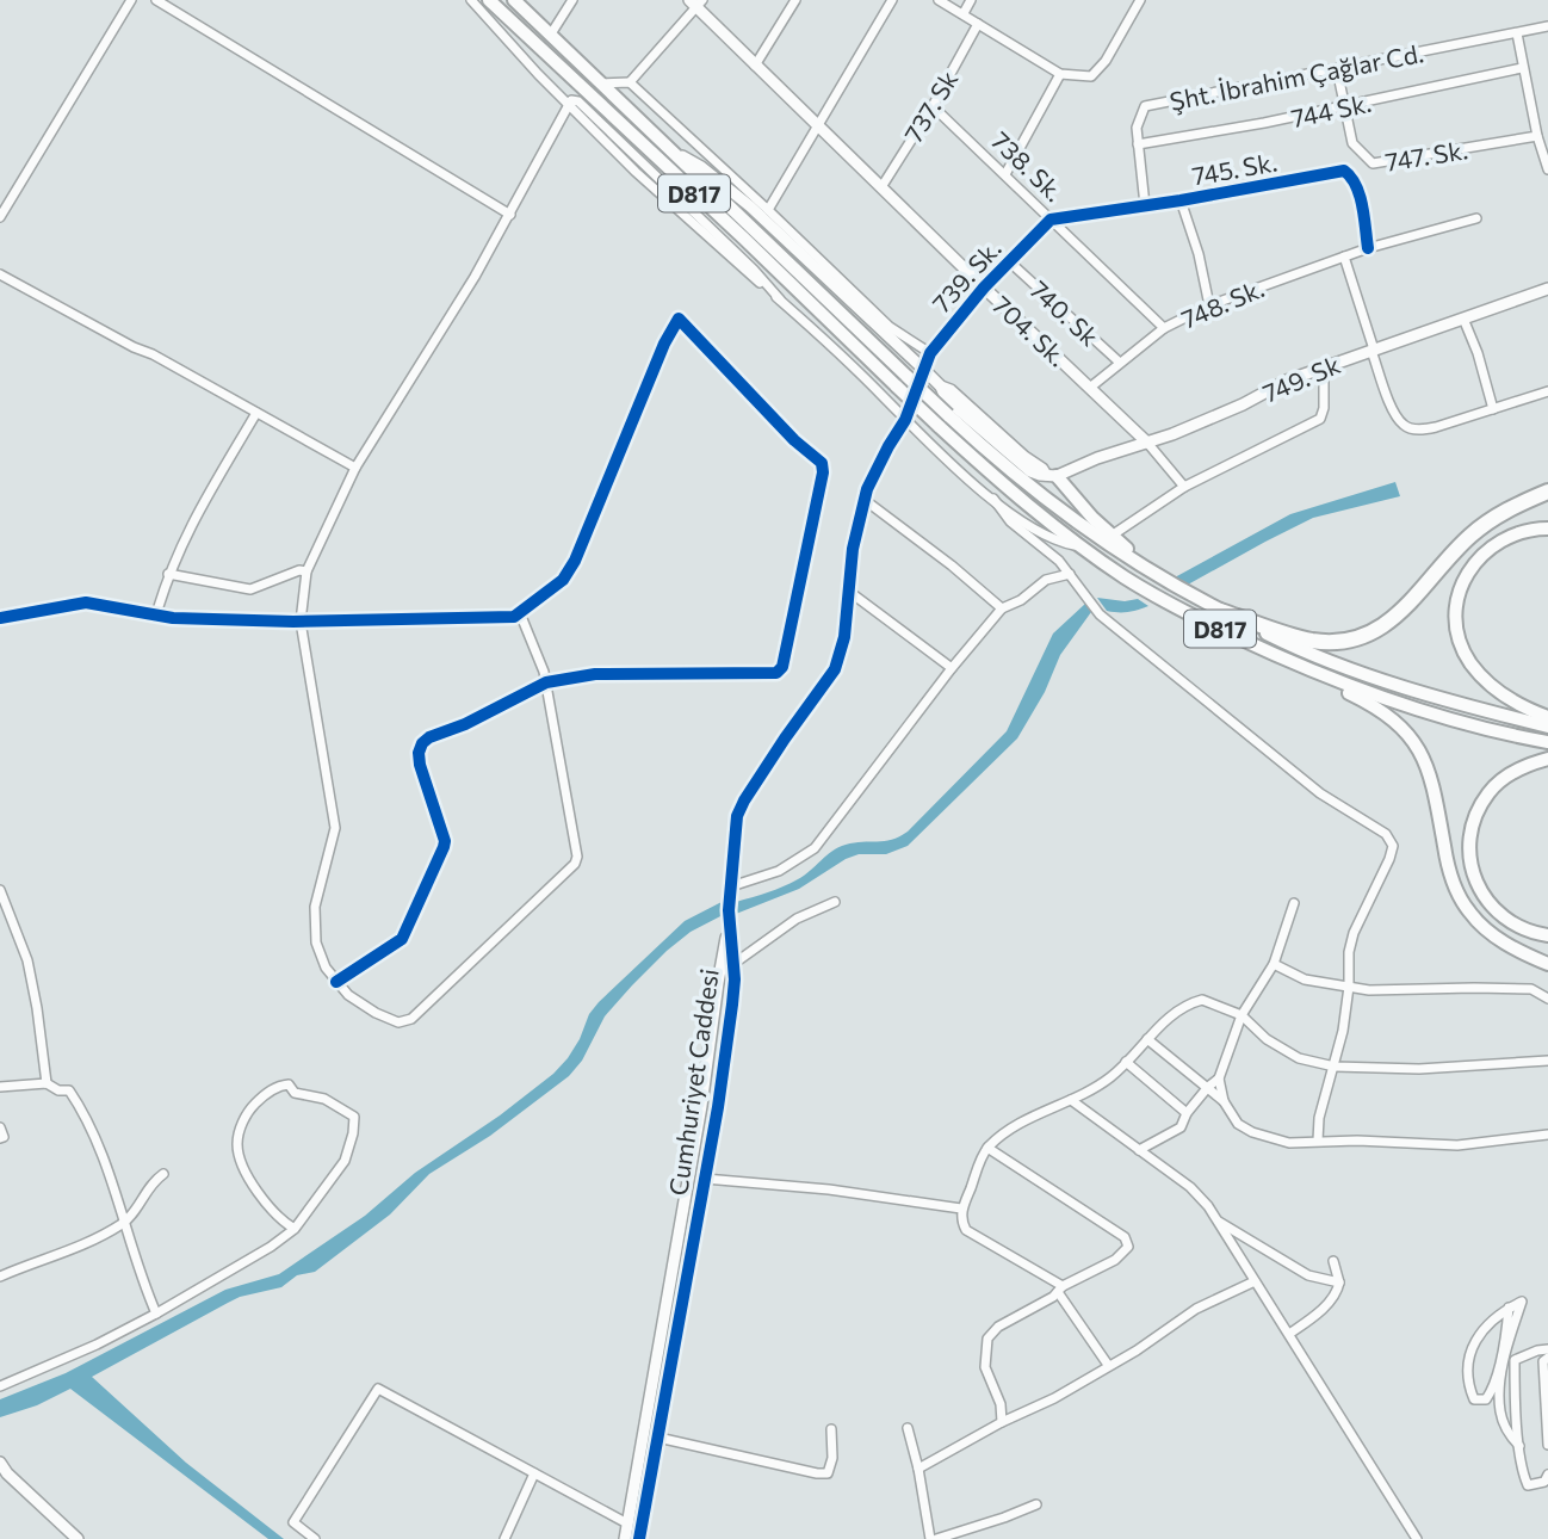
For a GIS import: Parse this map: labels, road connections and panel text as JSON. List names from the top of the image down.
{
  "streets": {
    "highway": ["D817"],
    "street": [
      "Şht. İbrahim Çağlar Cd.",
      "737. Sk",
      "744 Sk.",
      "747. Sk.",
      "738. Sk.",
      "745. Sk.",
      "739. Sk.",
      "748. Sk.",
      "740. Sk",
      "704. Sk.",
      "749. Sk",
      "Cumhuriyet Caddesi"
    ]
  },
  "crossings": [
    ["Şht. İbrahim Çağlar Cd.", "744 Sk."],
    ["Şht. İbrahim Çağlar Cd.", "745. Sk."],
    ["737. Sk", "738. Sk."],
    ["737. Sk", "704. Sk."],
    ["744 Sk.", "747. Sk."],
    ["738. Sk.", "745. Sk."],
    ["738. Sk.", "739. Sk."],
    ["738. Sk.", "748. Sk."],
    ["745. Sk.", "739. Sk."],
    ["745. Sk.", "748. Sk."],
    ["739. Sk.", "740. Sk"],
    ["739. Sk.", "704. Sk."],
    ["739. Sk.", "Cumhuriyet Caddesi"],
    ["748. Sk.", "740. Sk"],
    ["748. Sk.", "704. Sk."],
    ["704. Sk.", "749. Sk"]
  ]
}
